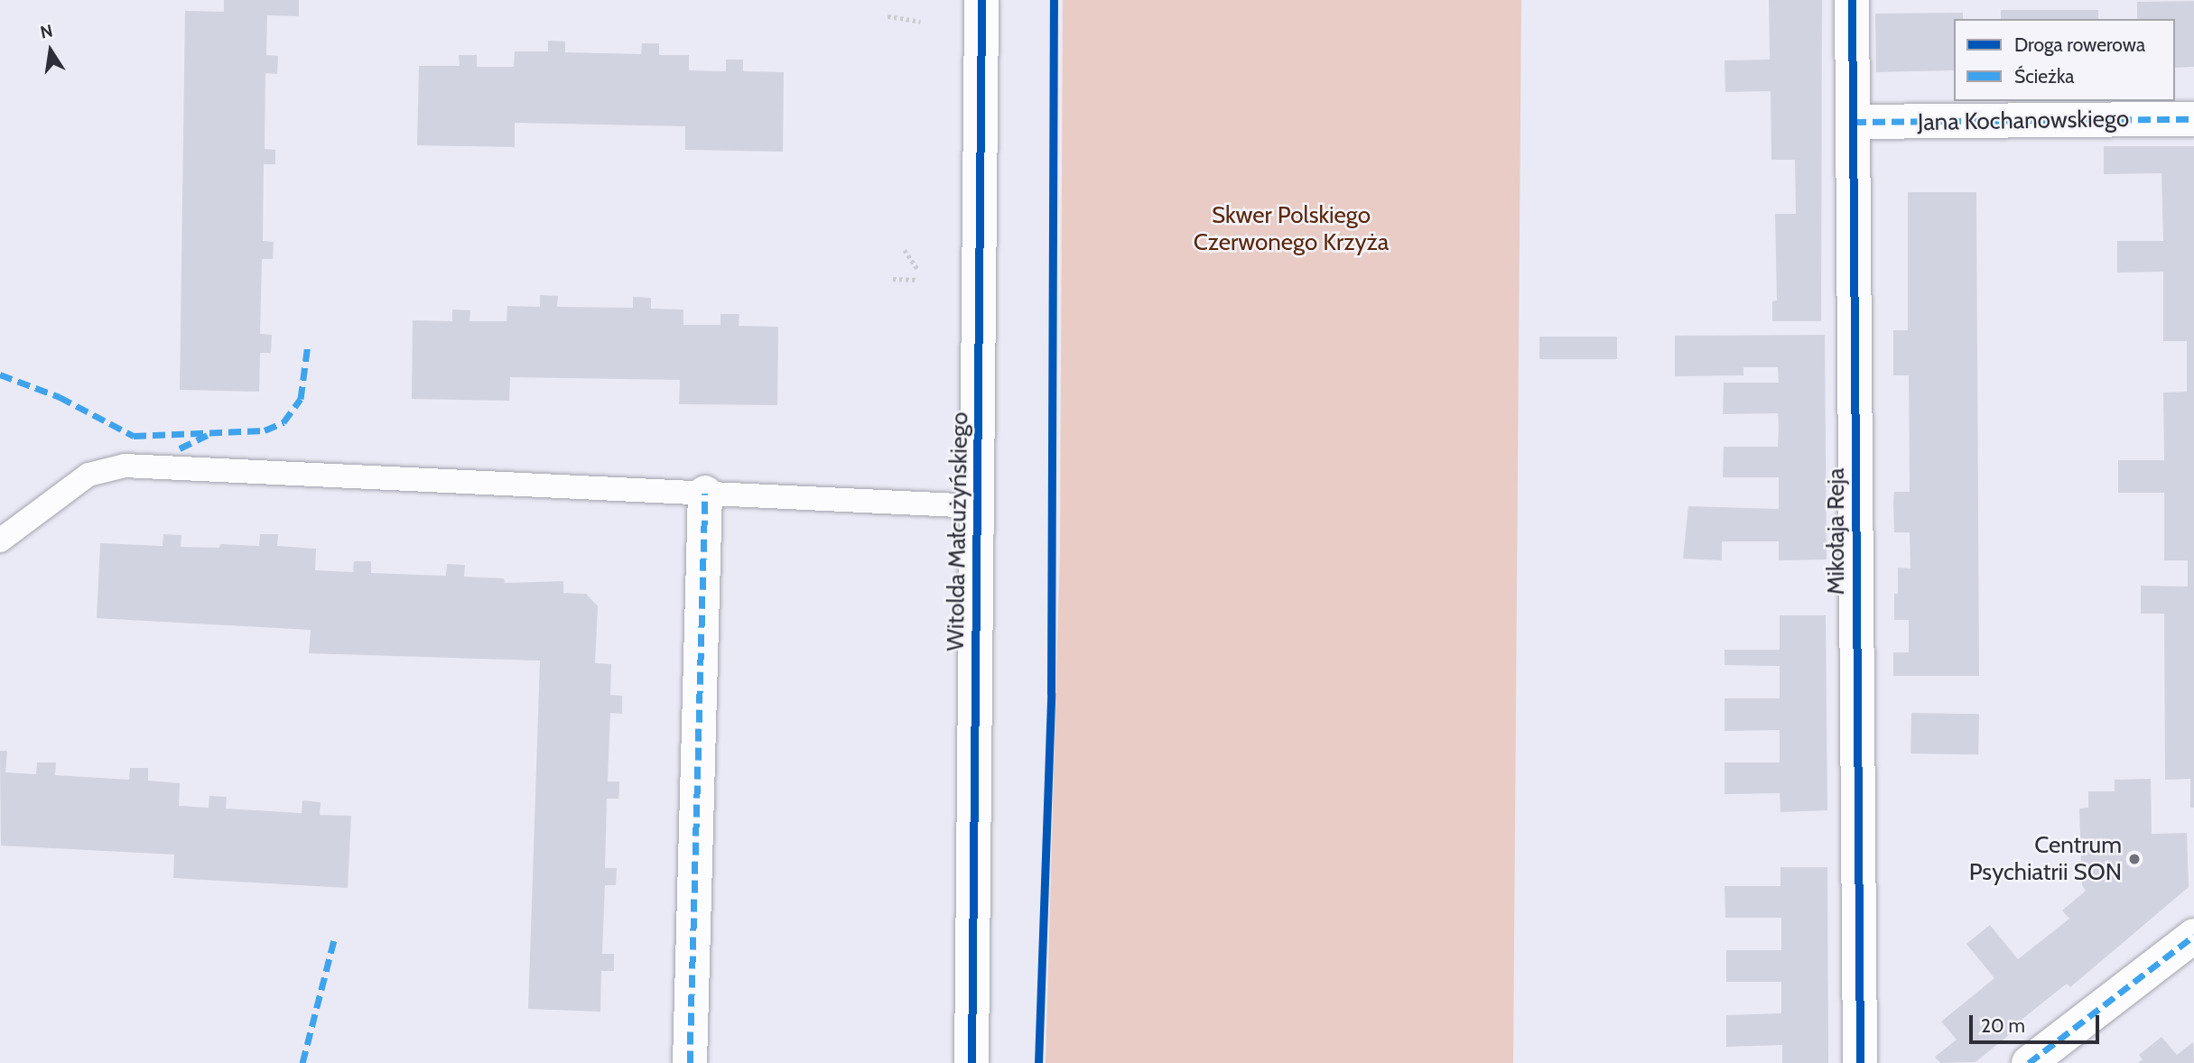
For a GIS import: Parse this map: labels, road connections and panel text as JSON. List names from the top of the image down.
{
  "streets": {
    "street": ["Jana Kochanowskiego", "Witolda Małcużyńskiego", "Mikołaja Reja"]
  },
  "crossings": [
    ["Jana Kochanowskiego", "Mikołaja Reja"]
  ],
  "parks": ["Skwer Polskiego Czerwonego Krzyża"],
  "places": ["Centrum Psychiatrii SON"],
  "legend": ["Droga rowerowa", "Ścieżka"],
  "scale_bar": "20 m",
  "north": "top"
}
